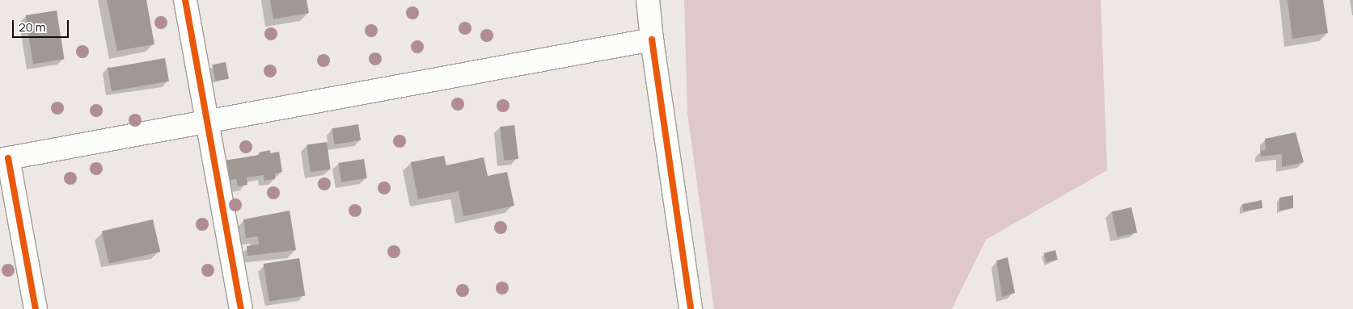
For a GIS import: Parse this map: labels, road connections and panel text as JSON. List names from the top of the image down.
{
  "scale_bar": "20 m"
}
